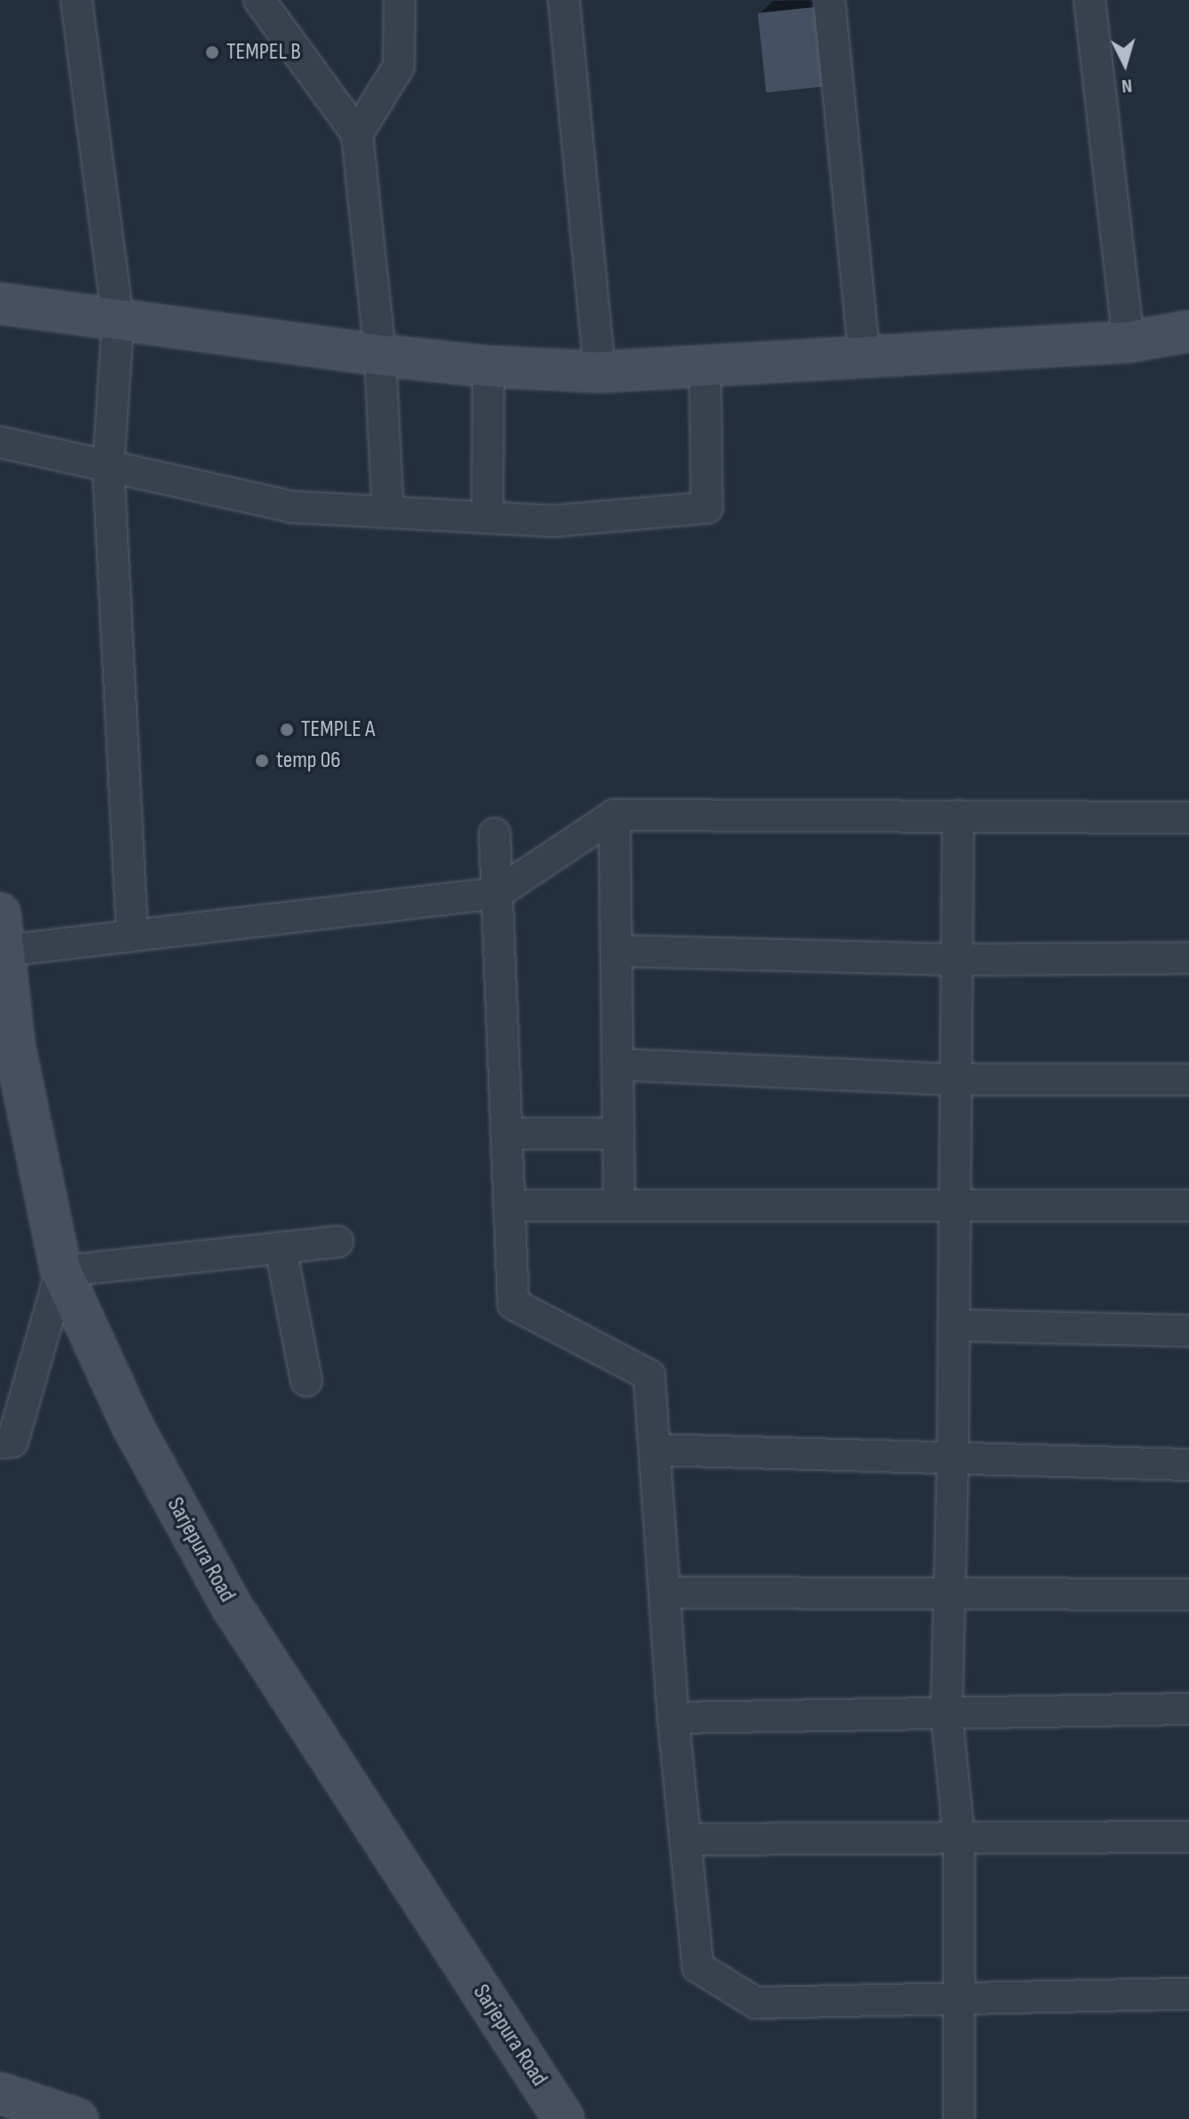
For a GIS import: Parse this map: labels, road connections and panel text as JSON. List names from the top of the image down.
{
  "streets": {
    "street": ["Sarjepura Road"]
  },
  "places": ["TEMPEL B", "TEMPLE A", "temp 06"],
  "north": "bottom"
}
